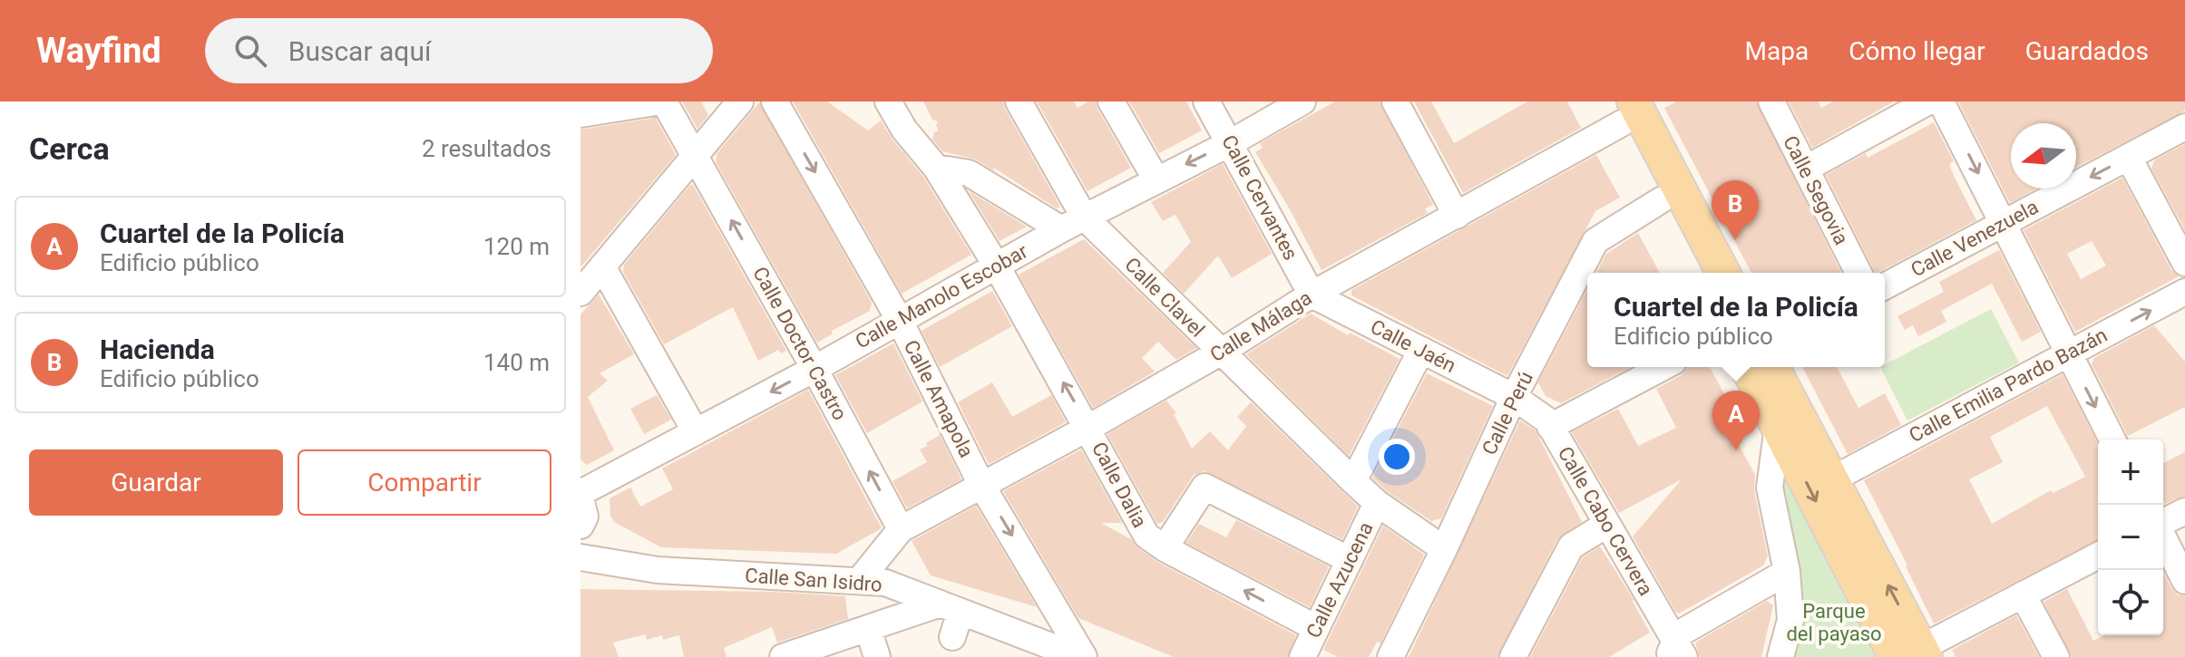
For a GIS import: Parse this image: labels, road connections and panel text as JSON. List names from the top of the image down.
{
  "streets": {
    "street": [
      "Calle Segovia",
      "Calle Cervantes",
      "Calle Venezuela",
      "Calle Manolo Escobar",
      "Calle Clavel",
      "Calle Málaga",
      "Calle Doctor Castro",
      "Calle Jaén",
      "Calle Emilia Pardo Bazán",
      "Calle Amapola",
      "Calle Perú",
      "Calle Dalia",
      "Calle Cabo Cervera",
      "Calle San Isidro",
      "Calle Azucena"
    ]
  },
  "crossings": [
    ["Calle Cervantes", "Calle Manolo Escobar"],
    ["Calle Cervantes", "Calle Málaga"],
    ["Calle Cervantes", "Calle Jaén"],
    ["Calle Manolo Escobar", "Calle Clavel"],
    ["Calle Manolo Escobar", "Calle Doctor Castro"],
    ["Calle Manolo Escobar", "Calle Amapola"],
    ["Calle Manolo Escobar", "Calle Dalia"],
    ["Calle Clavel", "Calle Málaga"],
    ["Calle Clavel", "Calle Perú"],
    ["Calle Clavel", "Calle Azucena"],
    ["Calle Málaga", "Calle Doctor Castro"],
    ["Calle Málaga", "Calle Jaén"],
    ["Calle Málaga", "Calle Amapola"],
    ["Calle Málaga", "Calle Dalia"],
    ["Calle Jaén", "Calle Perú"],
    ["Calle Jaén", "Calle Cabo Cervera"],
    ["Calle Amapola", "Calle San Isidro"],
    ["Calle Perú", "Calle Cabo Cervera"],
    ["Calle Dalia", "Calle Azucena"]
  ],
  "one_way": ["Calle Venezuela", "Calle Amapola", "Calle Dalia"],
  "parks": ["Parque del payaso"],
  "north": "left",
  "page": {
    "header": "Wayfind",
    "search": "Buscar aquí",
    "nav": ["Mapa", "Cómo llegar", "Guardados"],
    "heading": ["Cerca", "2 resultados"],
    "pins": ["B", "A"],
    "list": [
      {
        "mark": "A",
        "name": "Cuartel de la Policía",
        "note": "Edificio público",
        "value": "120 m"
      },
      {
        "mark": "B",
        "name": "Hacienda",
        "note": "Edificio público",
        "value": "140 m"
      }
    ],
    "popup": ["Cuartel de la Policía", "Edificio público"],
    "buttons": ["Guardar", "Compartir"],
    "map_buttons": ["+", "−"]
  }
}
